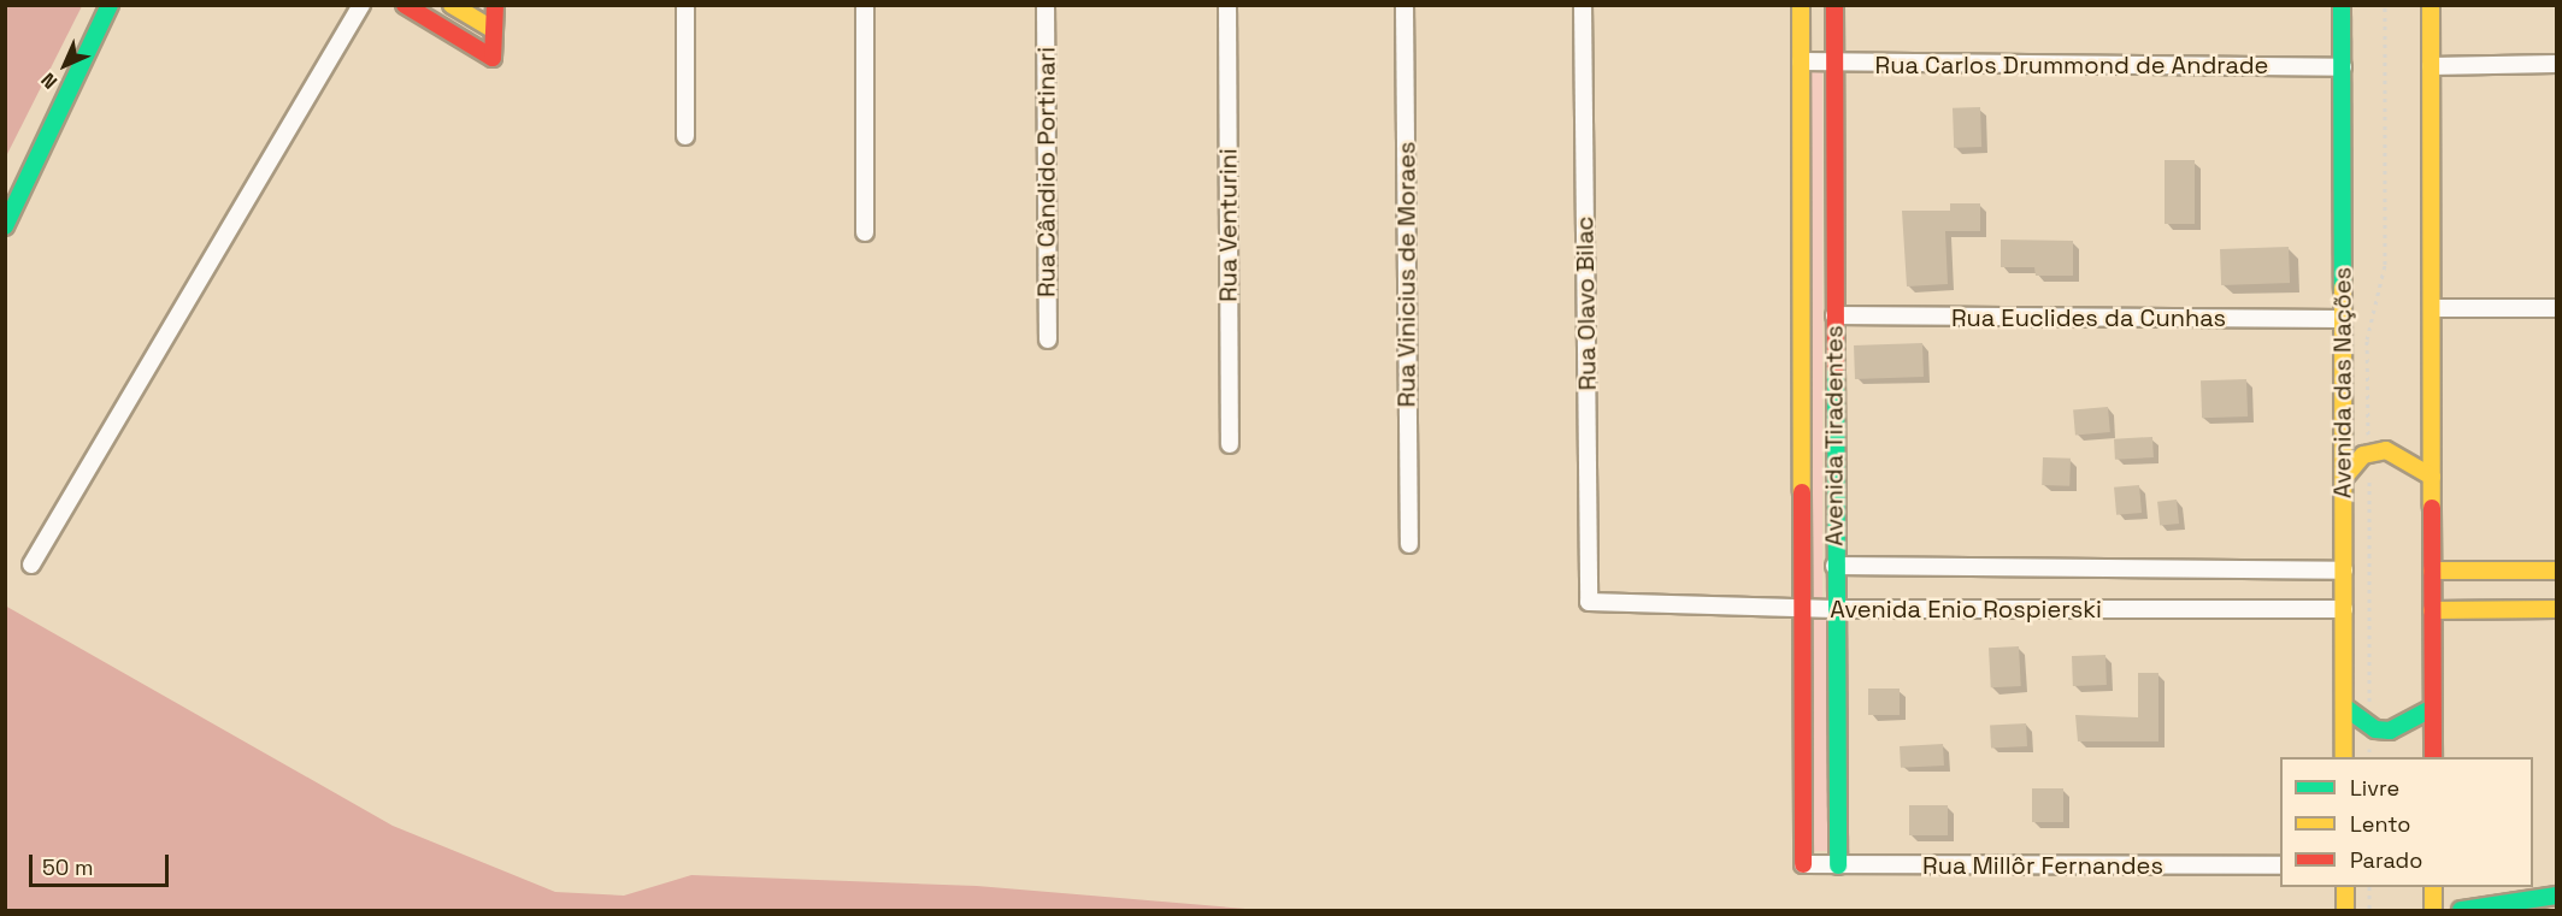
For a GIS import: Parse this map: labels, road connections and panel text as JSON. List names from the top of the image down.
{
  "streets": {
    "street": [
      "Rua Carlos Drummond de Andrade",
      "Rua Cândido Portinari",
      "Rua Venturini",
      "Rua Vinicius de Moraes",
      "Rua Olavo Bilac",
      "Rua Euclides da Cunhas",
      "Avenida das Nações",
      "Avenida Tiradentes",
      "Avenida Enio Rospierski",
      "Rua Millôr Fernandes"
    ]
  },
  "crossings": [
    ["Rua Carlos Drummond de Andrade", "Avenida das Nações"],
    ["Rua Carlos Drummond de Andrade", "Avenida Tiradentes"],
    ["Rua Olavo Bilac", "Avenida Enio Rospierski"],
    ["Rua Euclides da Cunhas", "Avenida das Nações"],
    ["Rua Euclides da Cunhas", "Avenida Tiradentes"],
    ["Avenida das Nações", "Avenida Enio Rospierski"],
    ["Avenida Tiradentes", "Avenida Enio Rospierski"],
    ["Avenida Tiradentes", "Rua Millôr Fernandes"]
  ],
  "legend": ["Livre", "Lento", "Parado"],
  "scale_bar": "50 m",
  "north": "bottom left"
}
